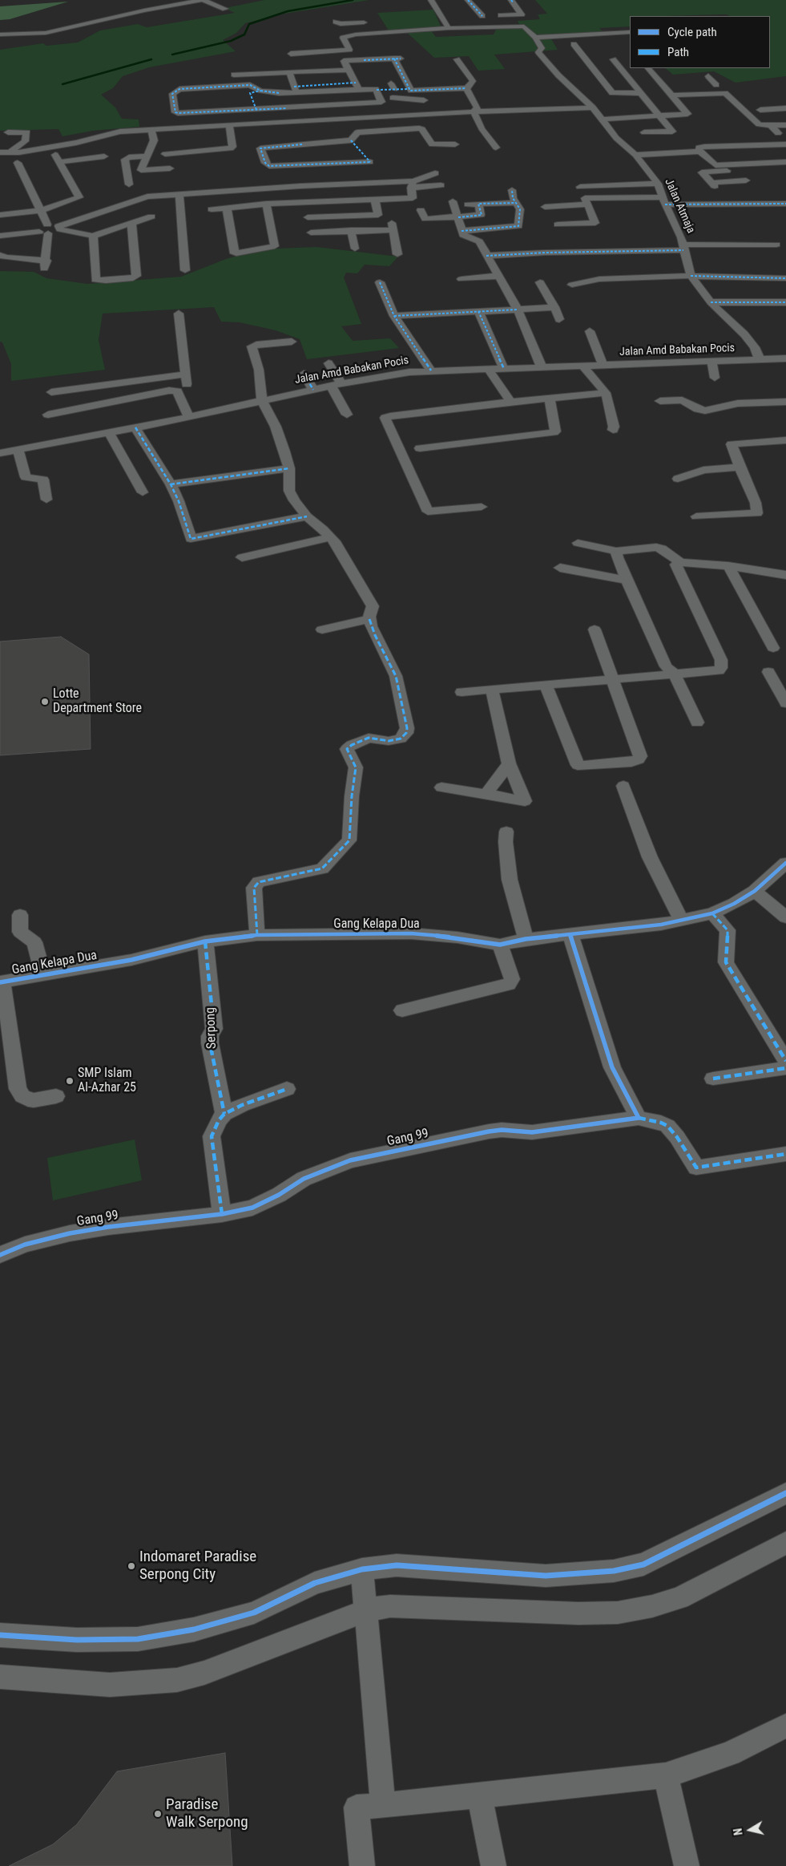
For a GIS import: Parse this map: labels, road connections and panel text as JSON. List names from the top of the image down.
{
  "streets": {
    "street": [
      "Jalan Atmaja",
      "Jalan Amd Babakan Pocis",
      "Gang Kelapa Dua",
      "Serpong",
      "Gang 99"
    ]
  },
  "crossings": [
    ["Jalan Atmaja", "Jalan Amd Babakan Pocis"],
    ["Gang Kelapa Dua", "Serpong"]
  ],
  "places": [
    "Lotte Department Store",
    "SMP Islam Al-Azhar 25",
    "Indomaret Paradise Serpong City",
    "Paradise Walk Serpong"
  ],
  "legend": ["Cycle path", "Path"],
  "north": "left"
}
